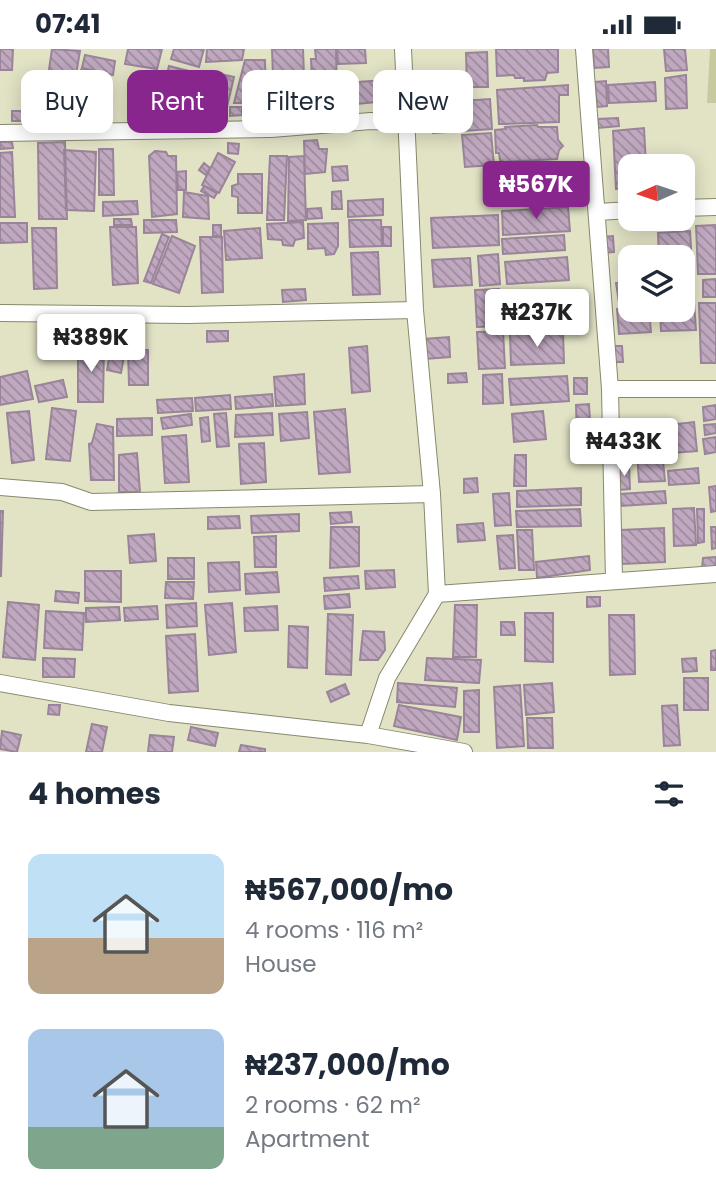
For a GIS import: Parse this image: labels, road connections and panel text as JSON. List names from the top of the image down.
{
  "north": "left",
  "page": {
    "status": "07:41",
    "chip": [
      "Buy",
      "Rent",
      "Filters",
      "New"
    ],
    "price": [
      "₦567K",
      "₦237K",
      "₦389K",
      "₦433K"
    ],
    "heading": "4 homes",
    "list": [
      {
        "name": "₦567,000/mo",
        "note": "4 rooms · 116 m² · House"
      },
      {
        "name": "₦237,000/mo",
        "note": "2 rooms · 62 m² · Apartment"
      }
    ]
  }
}
